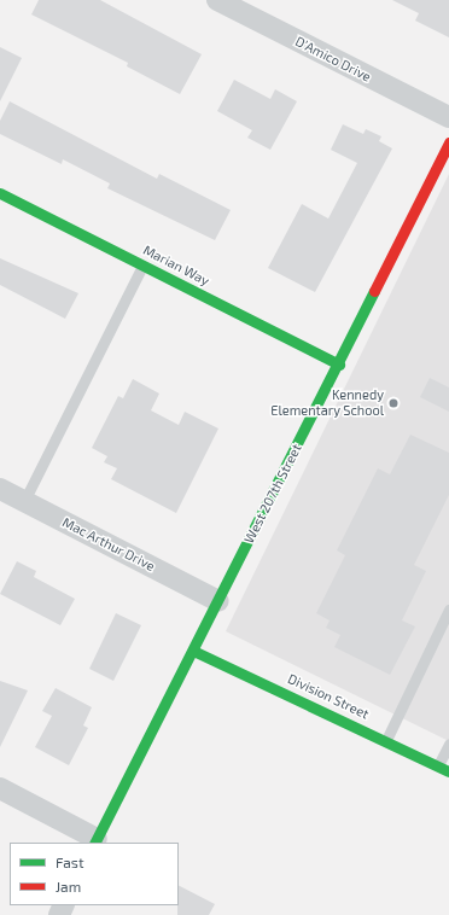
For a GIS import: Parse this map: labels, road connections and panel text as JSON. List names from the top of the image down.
{
  "streets": {
    "street": [
      "D'Amico Drive",
      "Marian Way",
      "West 207th Street",
      "Mac Arthur Drive",
      "Division Street"
    ]
  },
  "crossings": [
    ["Marian Way", "West 207th Street"],
    ["West 207th Street", "Mac Arthur Drive"],
    ["West 207th Street", "Division Street"]
  ],
  "places": ["Kennedy Elementary School"],
  "legend": ["Fast", "Jam"]
}
